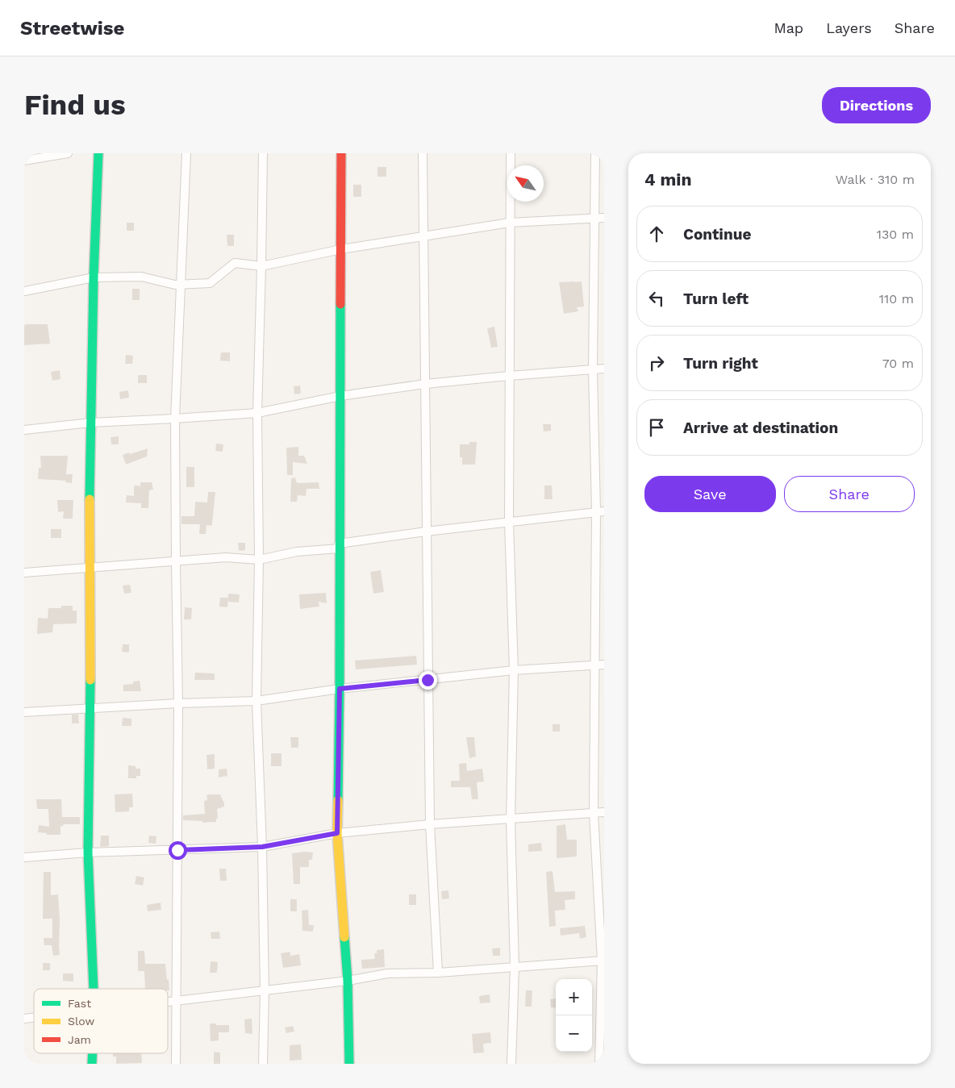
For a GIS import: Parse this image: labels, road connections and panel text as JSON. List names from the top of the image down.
{
  "legend": ["Fast", "Slow", "Jam"],
  "north": "top left",
  "page": {
    "header": "Streetwise",
    "nav": ["Map", "Layers", "Share"],
    "buttons": [
      "Directions",
      ["Save", "Share"]
    ],
    "title": "Find us",
    "heading": ["4 min", "Walk · 310 m"],
    "list": [
      ["Continue", "130 m"],
      ["Turn left", "110 m"],
      ["Turn right", "70 m"],
      "Arrive at destination"
    ],
    "map_buttons": ["+", "−"]
  }
}
